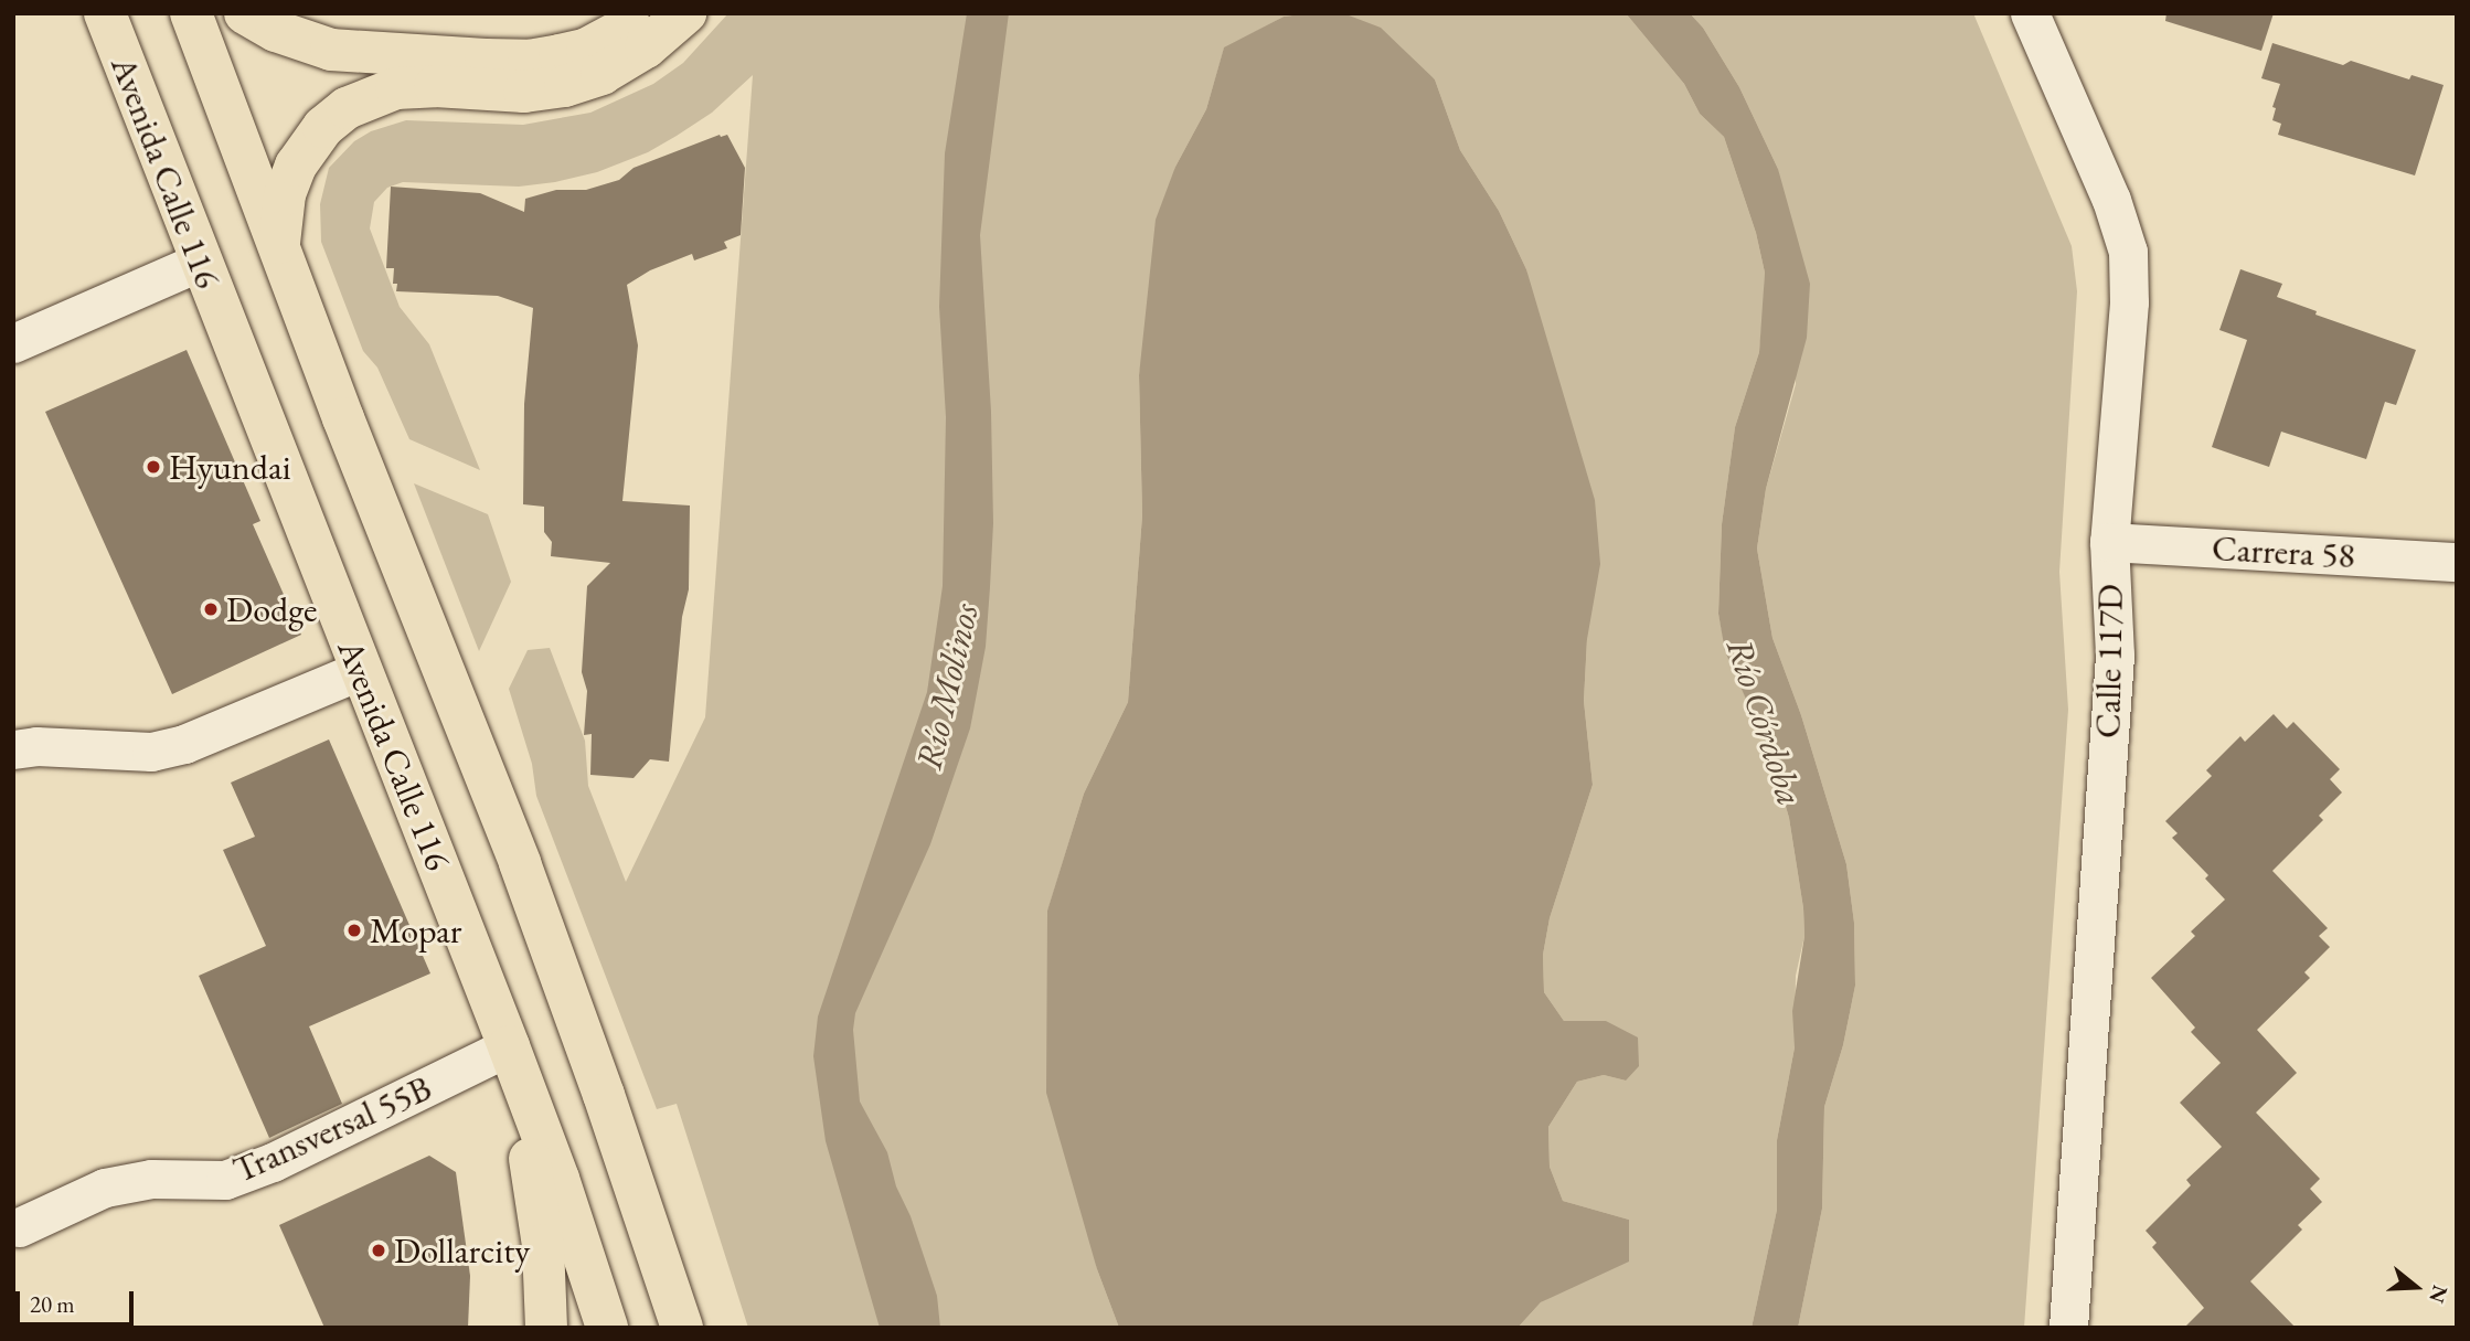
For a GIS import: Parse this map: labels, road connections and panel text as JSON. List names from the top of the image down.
{
  "streets": {
    "main road": ["Avenida Calle 116"],
    "street": ["Carrera 58", "Calle 117D", "Transversal 55B"]
  },
  "crossings": [
    ["Avenida Calle 116", "Transversal 55B"],
    ["Carrera 58", "Calle 117D"]
  ],
  "water": ["Río Molinos", "Río Córdoba"],
  "places": [
    "Hyundai",
    "Dodge",
    "Mopar",
    "Dollarcity"
  ],
  "scale_bar": "20 m",
  "north": "right"
}
